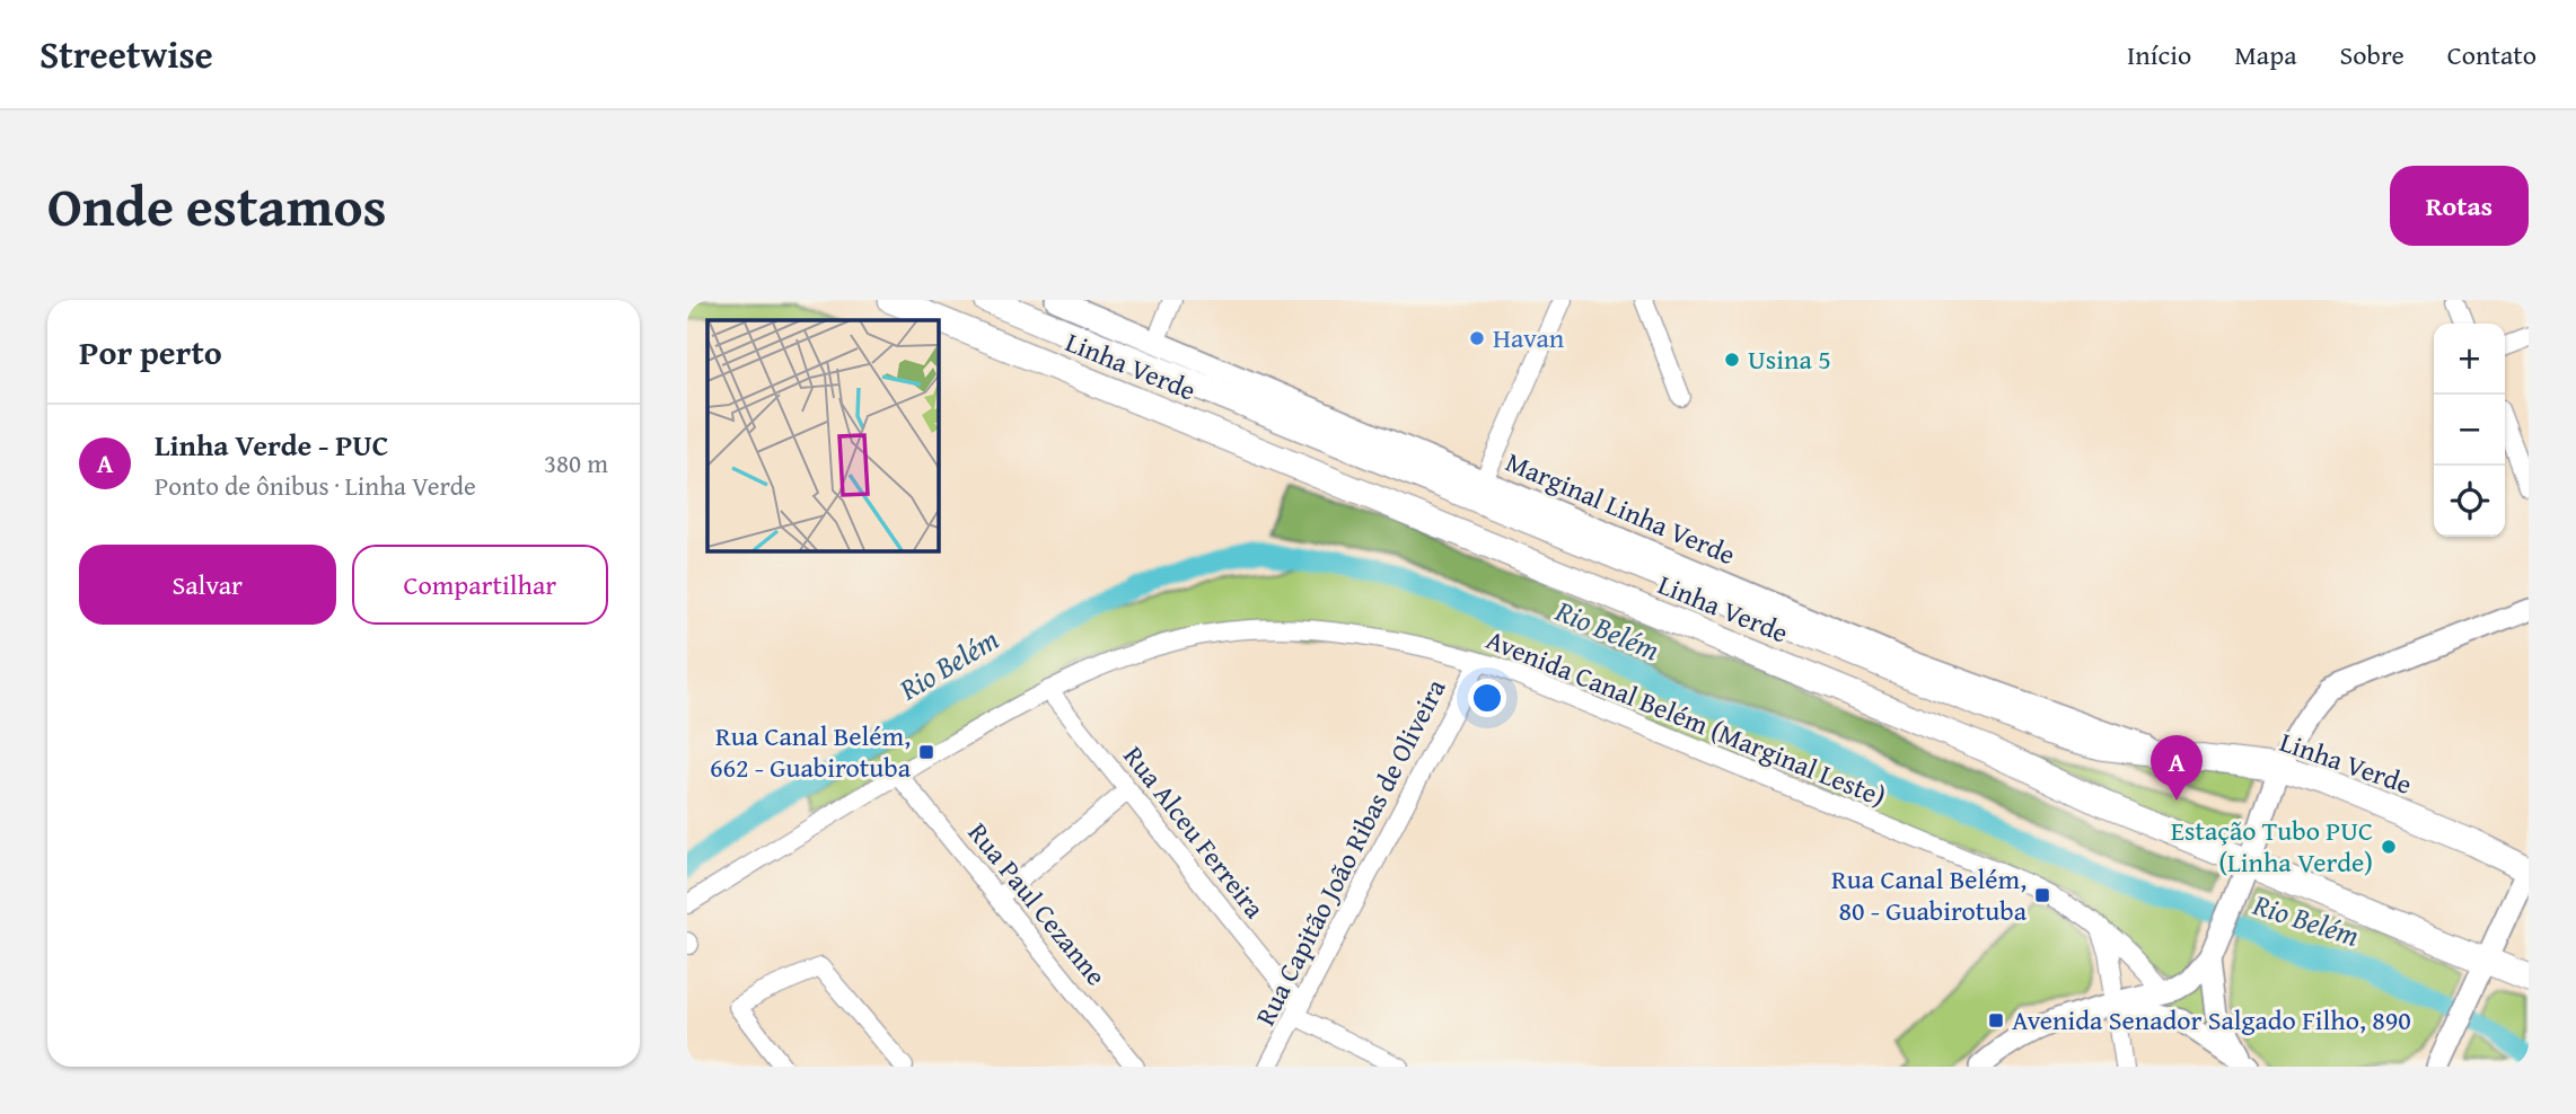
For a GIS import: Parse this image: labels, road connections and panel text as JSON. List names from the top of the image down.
{
  "streets": {
    "highway": ["Linha Verde"],
    "main road": ["Marginal Linha Verde"],
    "street": [
      "Avenida Canal Belém (Marginal Leste)",
      "Rua Alceu Ferreira",
      "Rua Capitão João Ribas de Oliveira",
      "Rua Paul Cezanne"
    ]
  },
  "crossings": [
    ["Linha Verde", "Marginal Linha Verde"],
    ["Avenida Canal Belém (Marginal Leste)", "Rua Alceu Ferreira"],
    ["Avenida Canal Belém (Marginal Leste)", "Rua Capitão João Ribas de Oliveira"],
    ["Avenida Canal Belém (Marginal Leste)", "Rua Paul Cezanne"],
    ["Rua Alceu Ferreira", "Rua Capitão João Ribas de Oliveira"]
  ],
  "water": ["Rio Belém"],
  "places": {
    "other": ["Havan", "Usina 5", "Estação Tubo PUC (Linha Verde)"],
    "transit": ["Rua Canal Belém, 662 - Guabirotuba", "Rua Canal Belém, 80 - Guabirotuba", "Avenida Senador Salgado Filho, 890"]
  },
  "page": {
    "header": "Streetwise",
    "nav": [
      "Início",
      "Mapa",
      "Sobre",
      "Contato"
    ],
    "title": "Onde estamos",
    "buttons": [
      "Rotas",
      ["Salvar", "Compartilhar"]
    ],
    "heading": "Por perto",
    "map_buttons": ["+", "−"],
    "list": [
      {
        "mark": "A",
        "name": "Linha Verde - PUC",
        "note": "Ponto de ônibus · Linha Verde",
        "value": "380 m"
      }
    ],
    "pins": "A"
  }
}
